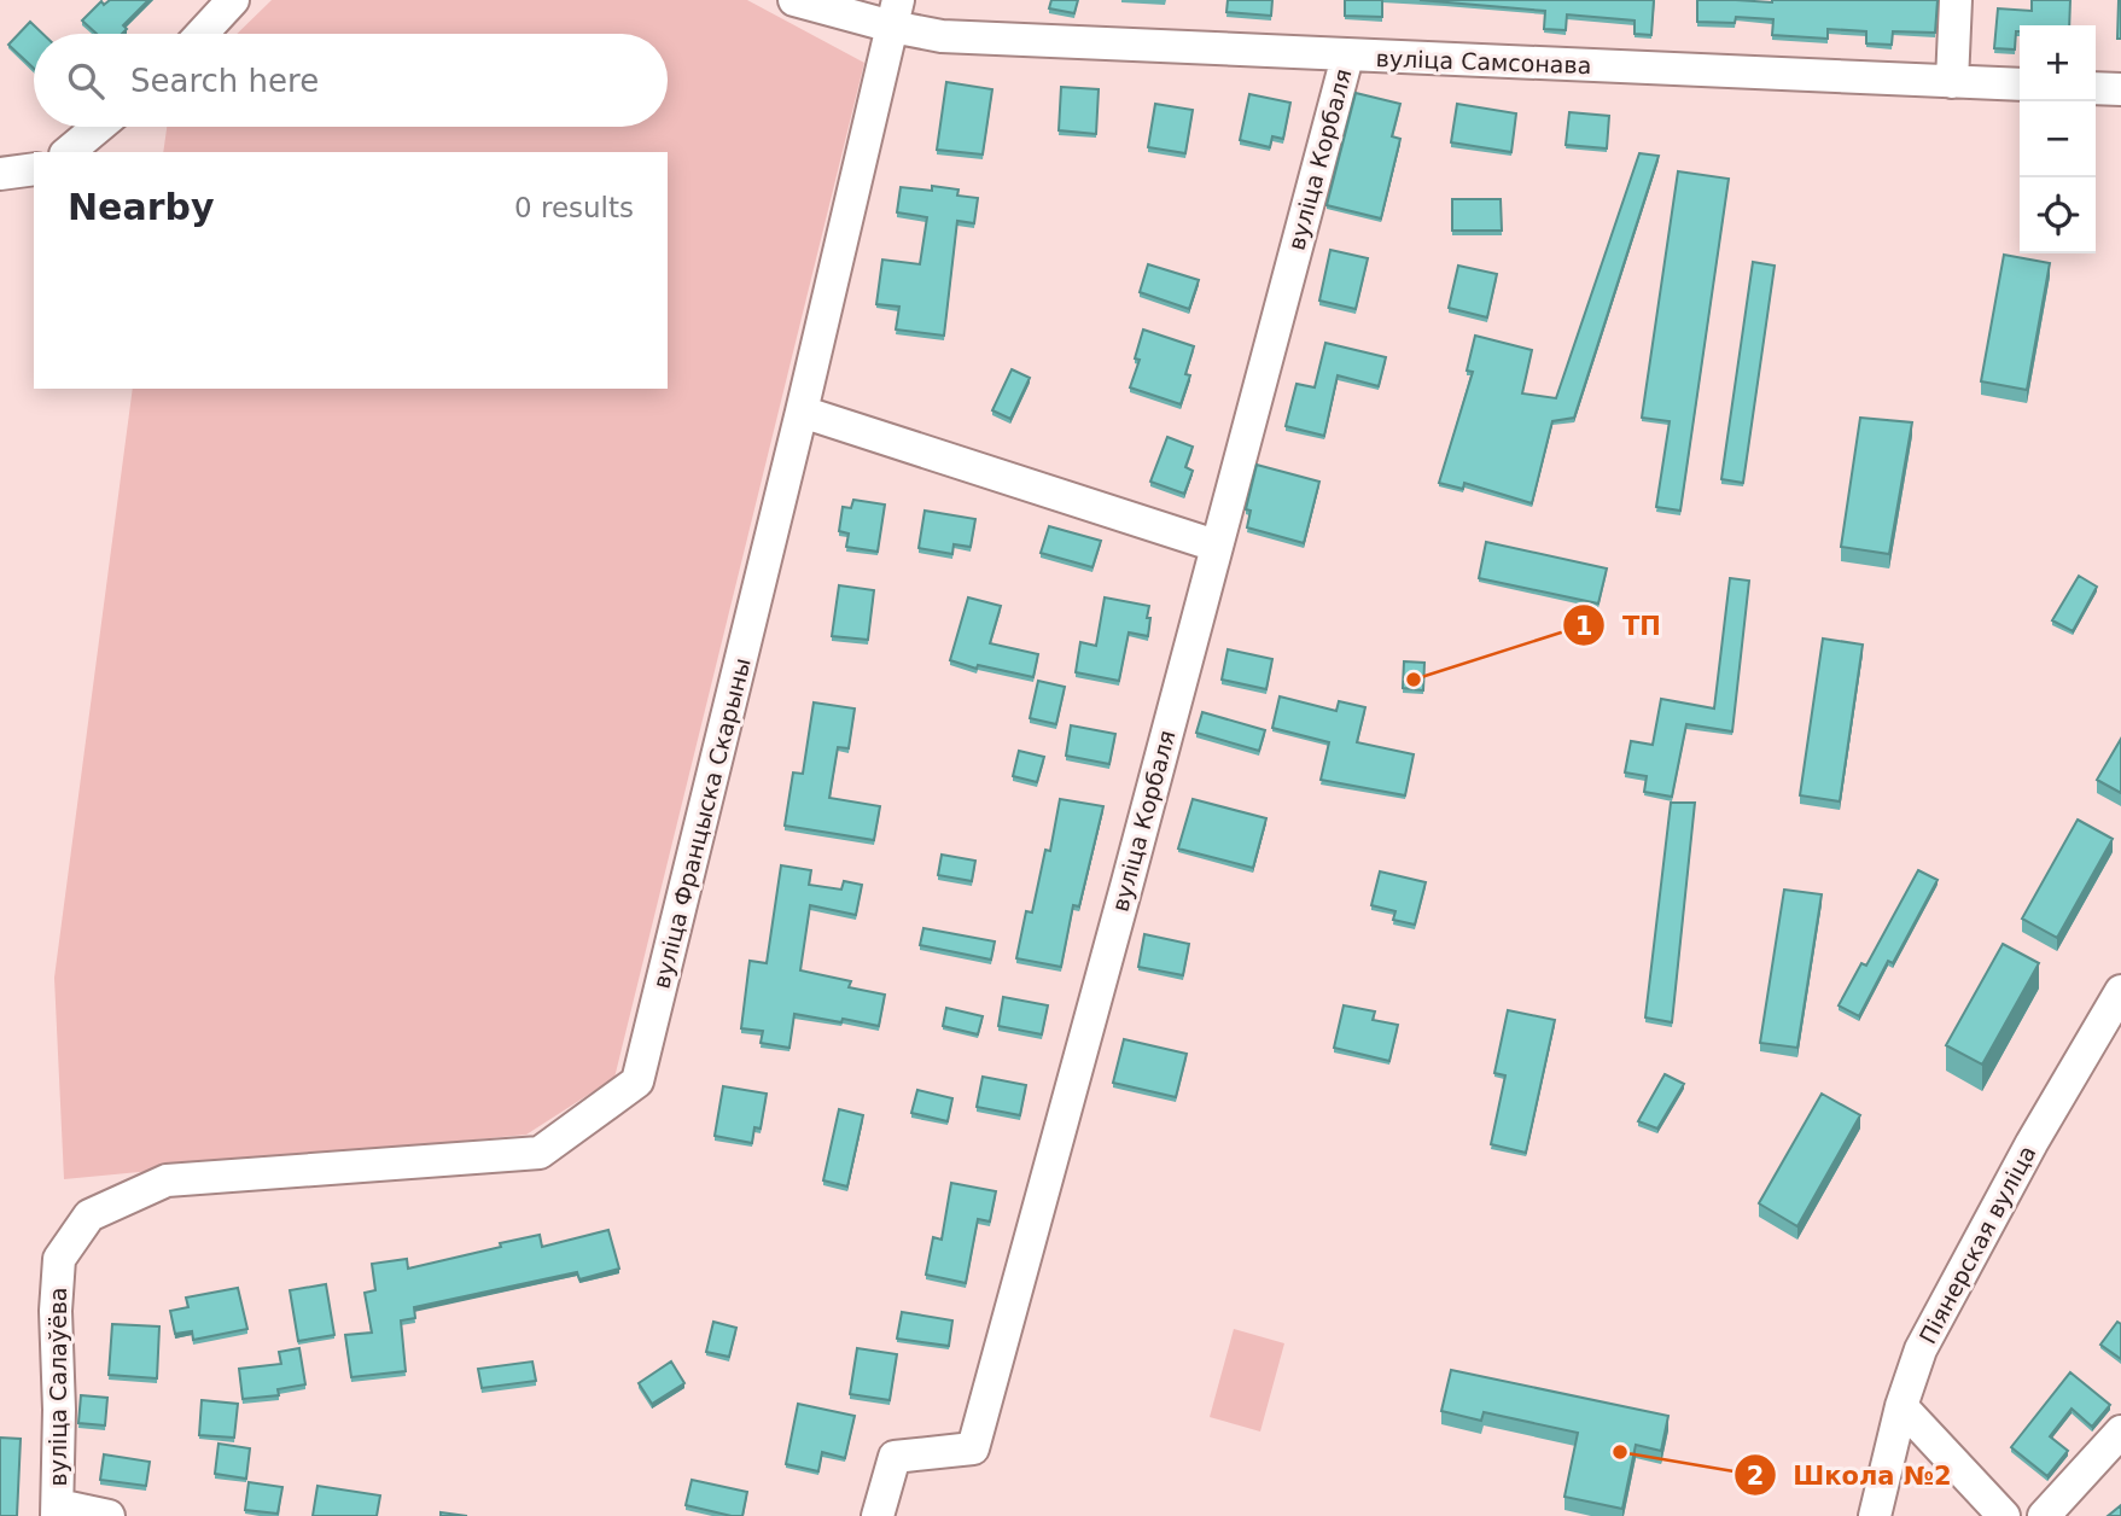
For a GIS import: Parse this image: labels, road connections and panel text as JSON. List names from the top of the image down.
{
  "streets": {
    "street": [
      "вуліца Самсонава",
      "вуліца Корбаля",
      "вуліца Францыска Скарыны",
      "Піянерская вуліца",
      "вуліца Салаўёва"
    ]
  },
  "crossings": [
    ["вуліца Самсонава", "вуліца Корбаля"],
    ["вуліца Самсонава", "вуліца Францыска Скарыны"],
    ["вуліца Францыска Скарыны", "вуліца Салаўёва"]
  ],
  "places": ["ТП", "Школа №2"],
  "page": {
    "map_buttons": ["+", "−"],
    "search": "Search here",
    "heading": ["Nearby", "0 results"]
  }
}
